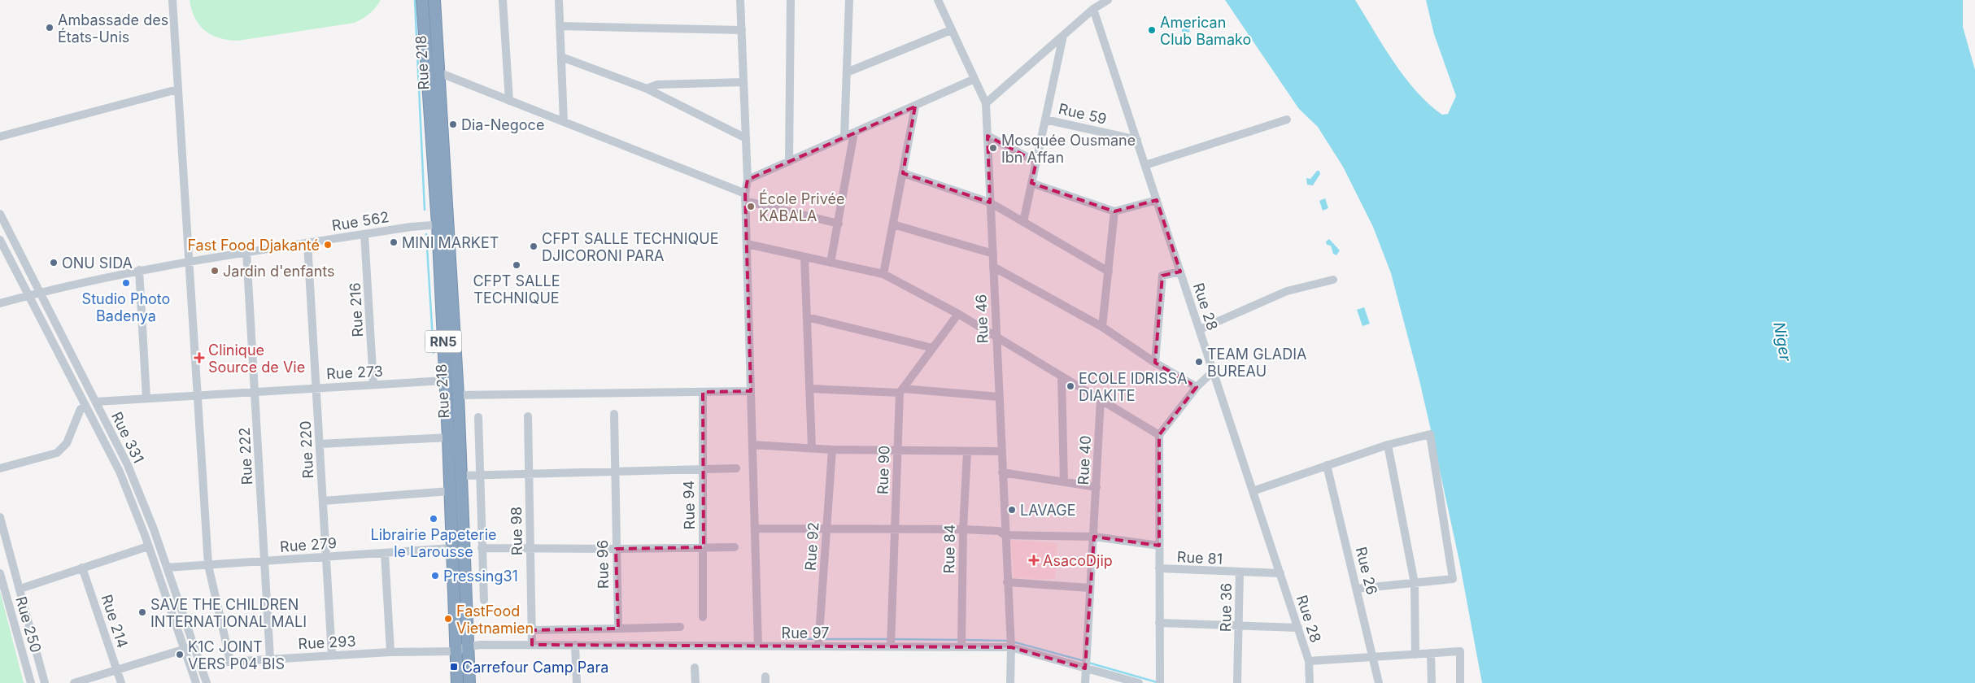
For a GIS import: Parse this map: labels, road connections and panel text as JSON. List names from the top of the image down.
{
  "streets": {
    "highway": ["Rue 218", "RN5"],
    "street": [
      "Rue 59",
      "Rue 562",
      "Rue 28",
      "Rue 216",
      "Rue 46",
      "Rue 273",
      "Rue 331",
      "Rue 220",
      "Rue 222",
      "Rue 40",
      "Rue 90",
      "Rue 94",
      "Rue 98",
      "Rue 279",
      "Rue 92",
      "Rue 84",
      "Rue 81",
      "Rue 96",
      "Rue 26",
      "Rue 36",
      "Rue 214",
      "Rue 250",
      "Rue 97",
      "Rue 293"
    ]
  },
  "crossings": [
    ["Rue 218", "Rue 562"],
    ["Rue 218", "Rue 273"],
    ["Rue 218", "Rue 279"],
    ["Rue 218", "Rue 97"],
    ["Rue 218", "Rue 293"],
    ["Rue 59", "Rue 28"],
    ["Rue 562", "Rue 216"],
    ["Rue 562", "Rue 331"],
    ["Rue 562", "Rue 220"],
    ["Rue 562", "Rue 222"],
    ["Rue 28", "Rue 36"],
    ["Rue 216", "Rue 273"],
    ["Rue 46", "Rue 97"],
    ["Rue 273", "Rue 331"],
    ["Rue 273", "Rue 220"],
    ["Rue 273", "Rue 222"],
    ["Rue 331", "Rue 279"],
    ["Rue 331", "Rue 293"],
    ["Rue 220", "Rue 279"],
    ["Rue 220", "Rue 293"],
    ["Rue 222", "Rue 279"],
    ["Rue 222", "Rue 293"],
    ["Rue 40", "Rue 97"],
    ["Rue 90", "Rue 97"],
    ["Rue 98", "Rue 97"],
    ["Rue 92", "Rue 97"],
    ["Rue 84", "Rue 97"],
    ["Rue 81", "Rue 36"]
  ],
  "water": ["Niger"],
  "places": {
    "other": [
      "Ambassade des États-Unis",
      "American Club Bamako",
      "Dia-Negoce",
      "Mosquée Ousmane Ibn Affan",
      "École Privée KABALA",
      "MINI MARKET",
      "Fast Food Djakanté",
      "CFPT SALLE TECHNIQUE DJICORONI PARA",
      "ONU SIDA",
      "CFPT SALLE TECHNIQUE",
      "Jardin d'enfants",
      "Studio Photo Badenya",
      "TEAM GLADIA BUREAU",
      "ECOLE IDRISSA DIAKITE",
      "LAVAGE",
      "Librairie Papeterie le Larousse",
      "Pressing31",
      "SAVE THE CHILDREN INTERNATIONAL MALI",
      "FastFood Vietnamien",
      "K1C JOINT VERS P04 BIS"
    ],
    "health": ["Clinique Source de Vie", "AsacoDjip"],
    "transit": ["Carrefour Camp Para"]
  }
}
